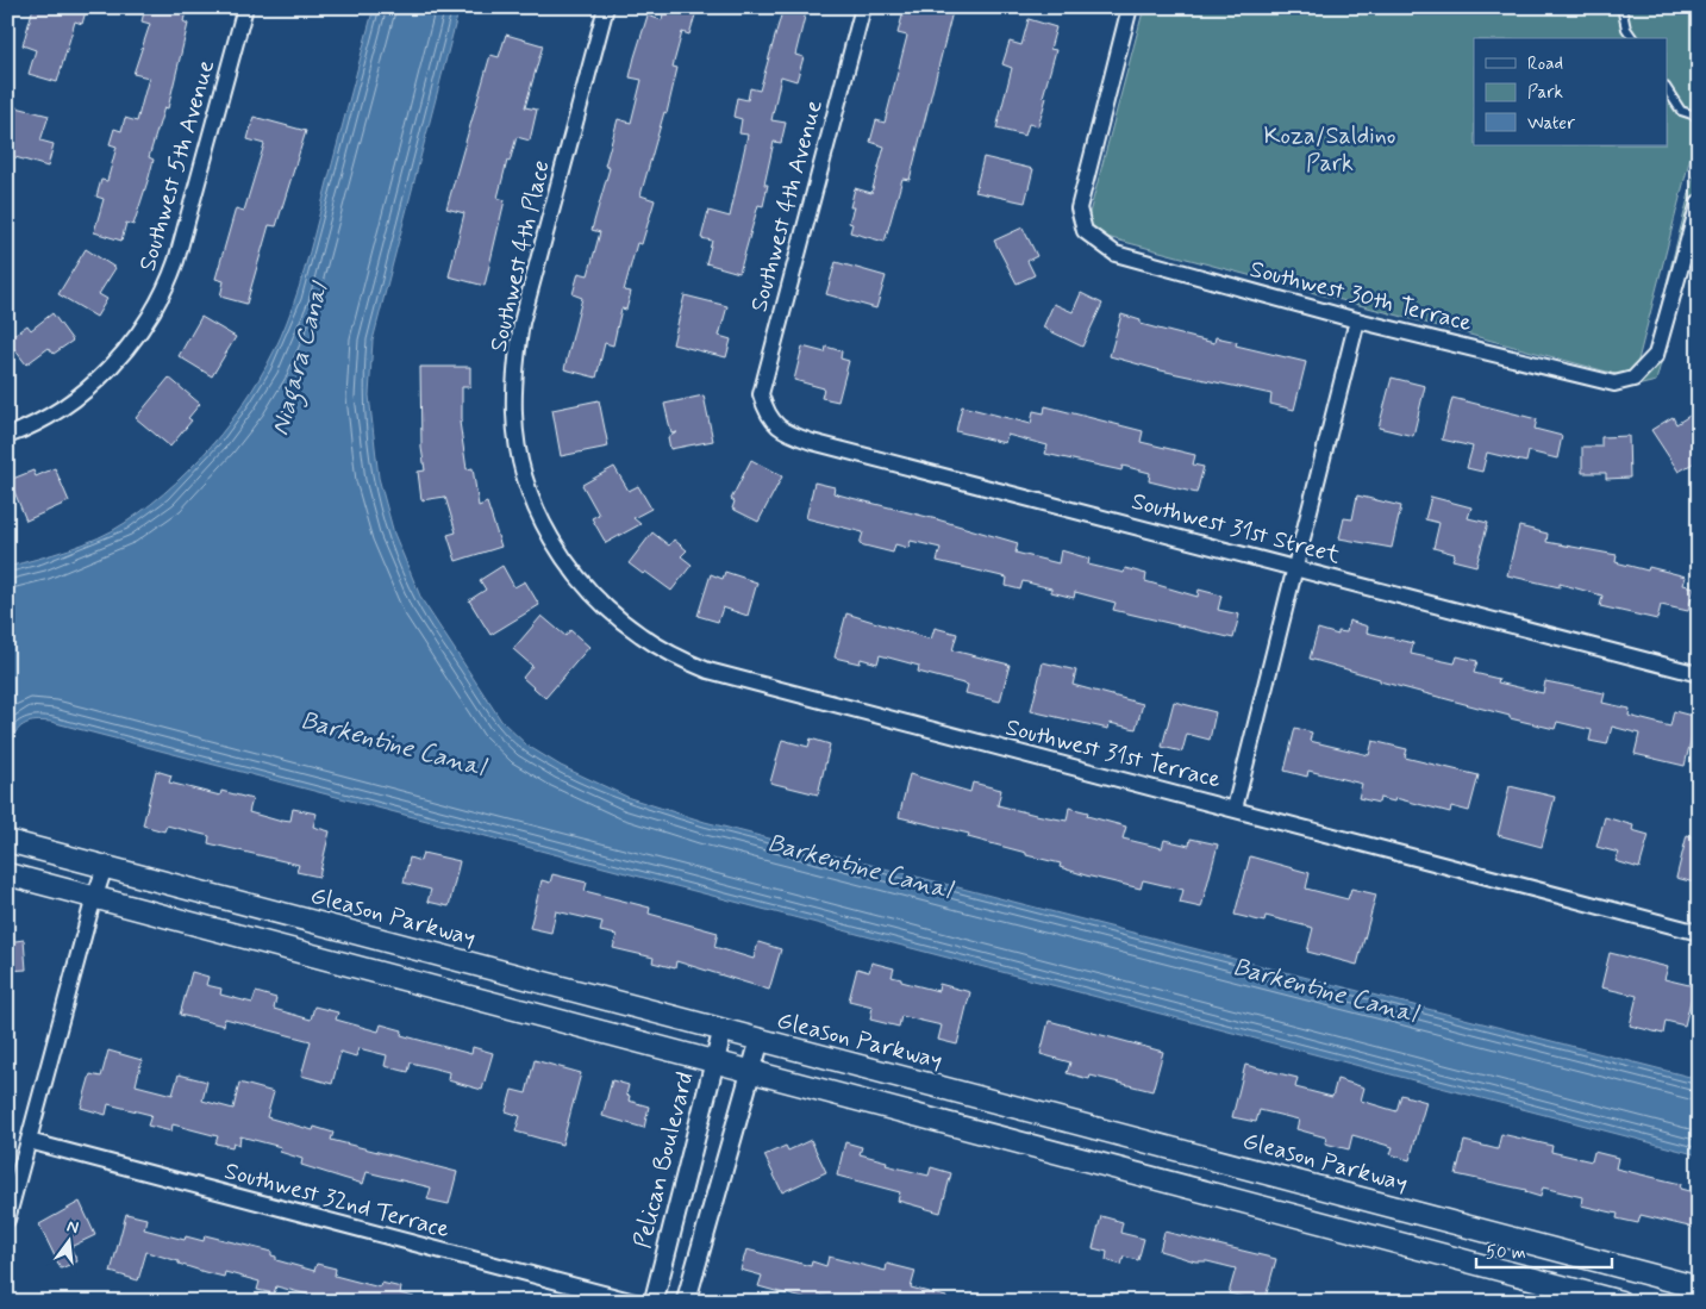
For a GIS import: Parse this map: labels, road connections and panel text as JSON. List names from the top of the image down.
{
  "streets": {
    "main road": ["Gleason Parkway"],
    "street": [
      "Southwest 5th Avenue",
      "Southwest 4th Avenue",
      "Southwest 4th Place",
      "Southwest 30th Terrace",
      "Southwest 31st Street",
      "Southwest 31st Terrace",
      "Pelican Boulevard",
      "Southwest 32nd Terrace"
    ]
  },
  "crossings": [
    ["Southwest 4th Avenue", "Southwest 31st Street"],
    ["Southwest 4th Place", "Southwest 31st Terrace"],
    ["Gleason Parkway", "Pelican Boulevard"]
  ],
  "water": ["Niagara Canal", "Barkentine Canal"],
  "parks": ["Koza/Saldino Park"],
  "legend": ["Road", "Park", "Water"],
  "scale_bar": "50 m",
  "north": "top"
}
